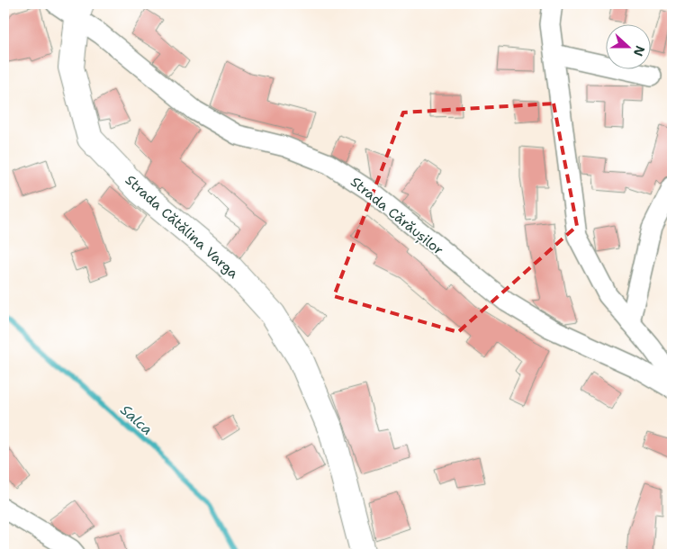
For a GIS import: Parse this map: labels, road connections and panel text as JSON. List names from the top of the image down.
{
  "streets": {
    "main road": ["Strada Cătălina Varga"],
    "street": ["Strada Cărăușilor"]
  },
  "crossings": [
    ["Strada Cărăușilor", "Strada Cătălina Varga"]
  ],
  "water": ["Salca"],
  "north": "right"
}
